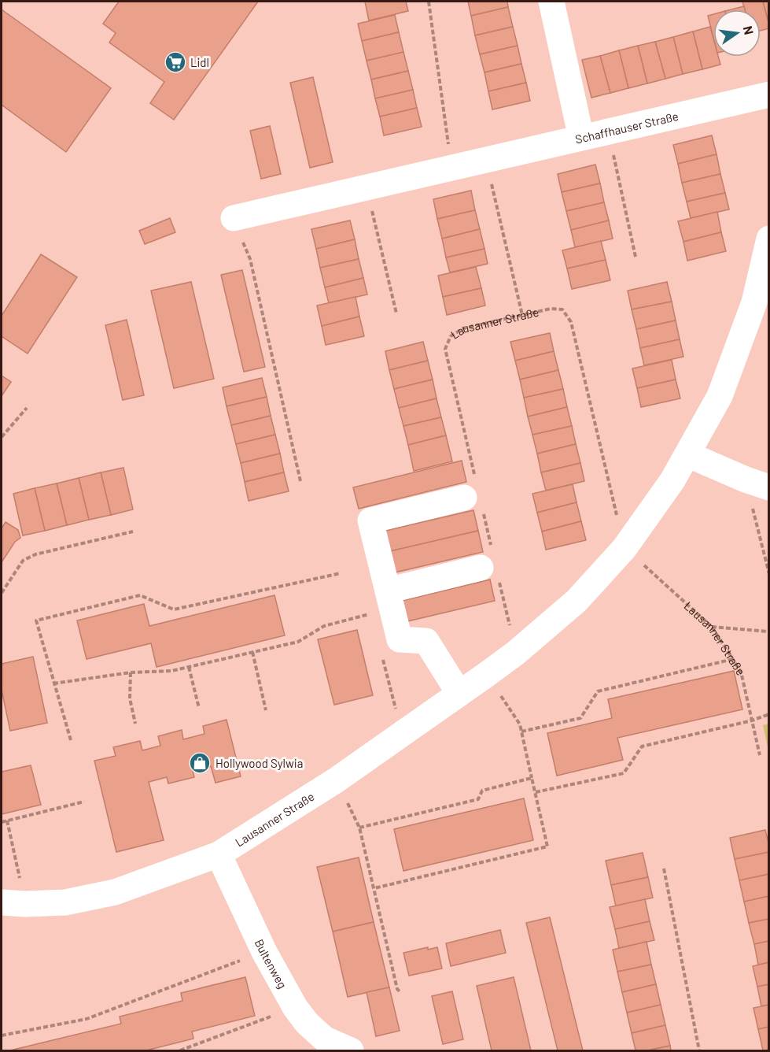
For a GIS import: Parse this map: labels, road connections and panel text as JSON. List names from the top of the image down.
{
  "streets": {
    "street": ["Schaffhauser Straße", "Lausanner Straße", "Bultenweg"]
  },
  "crossings": [
    ["Lausanner Straße", "Bultenweg"]
  ],
  "places": {
    "supermarket": ["Lidl"],
    "shop": ["Hollywood Sylwia"]
  },
  "north": "right"
}
